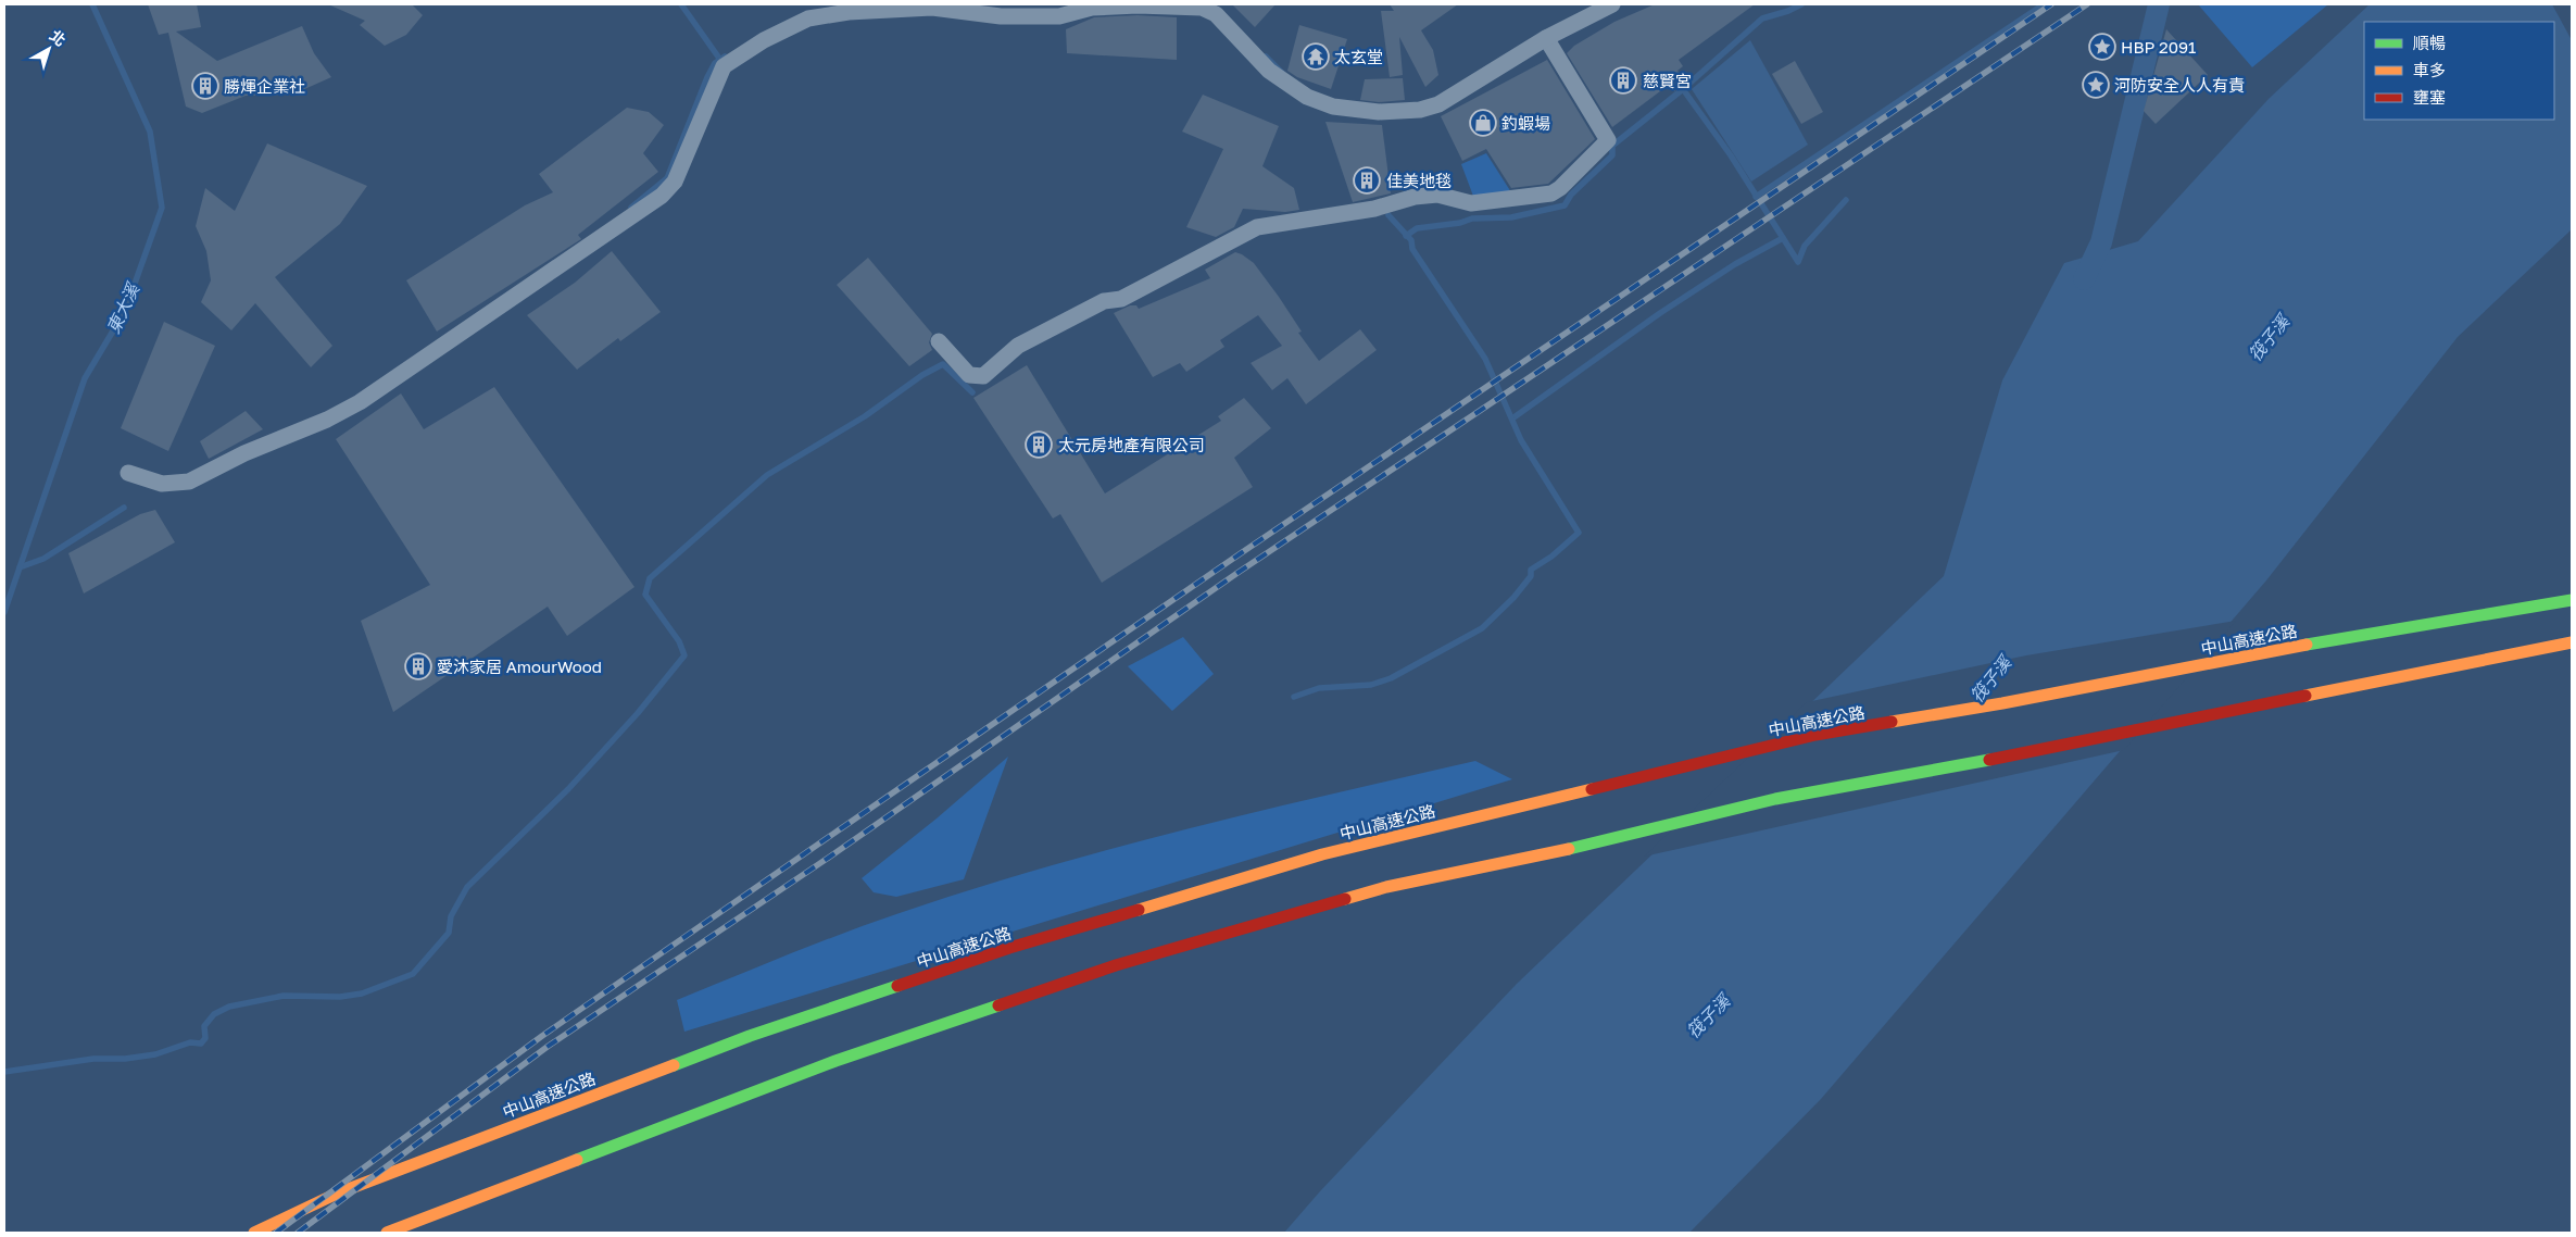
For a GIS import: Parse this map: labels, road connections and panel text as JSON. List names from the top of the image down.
{
  "streets": {
    "highway": ["中山高速公路"]
  },
  "water": ["東大溪", "筏子溪"],
  "places": {
    "place": ["HBP 2091", "河防安全人人有責"],
    "temple": ["太玄堂"],
    "building": [
      "慈賢宮",
      "勝煇企業社",
      "佳美地毯",
      "太元房地產有限公司",
      "愛沐家居 AmourWood"
    ],
    "shop": ["釣蝦場"]
  },
  "legend": ["順暢", "車多", "壅塞"],
  "north": "top right"
}
